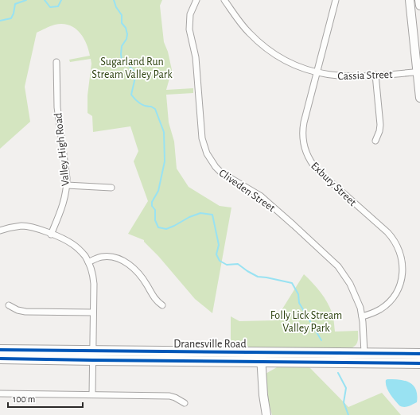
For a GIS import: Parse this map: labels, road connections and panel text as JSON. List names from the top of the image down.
{
  "streets": {
    "main road": ["Dranesville Road"],
    "street": [
      "Cassia Street",
      "Valley High Road",
      "Exbury Street",
      "Cliveden Street"
    ]
  },
  "crossings": [
    ["Cassia Street", "Exbury Street"],
    ["Exbury Street", "Cliveden Street"],
    ["Cliveden Street", "Dranesville Road"]
  ],
  "parks": ["Sugarland Run Stream Valley Park", "Folly Lick Stream Valley Park"],
  "scale_bar": "100 m"
}
